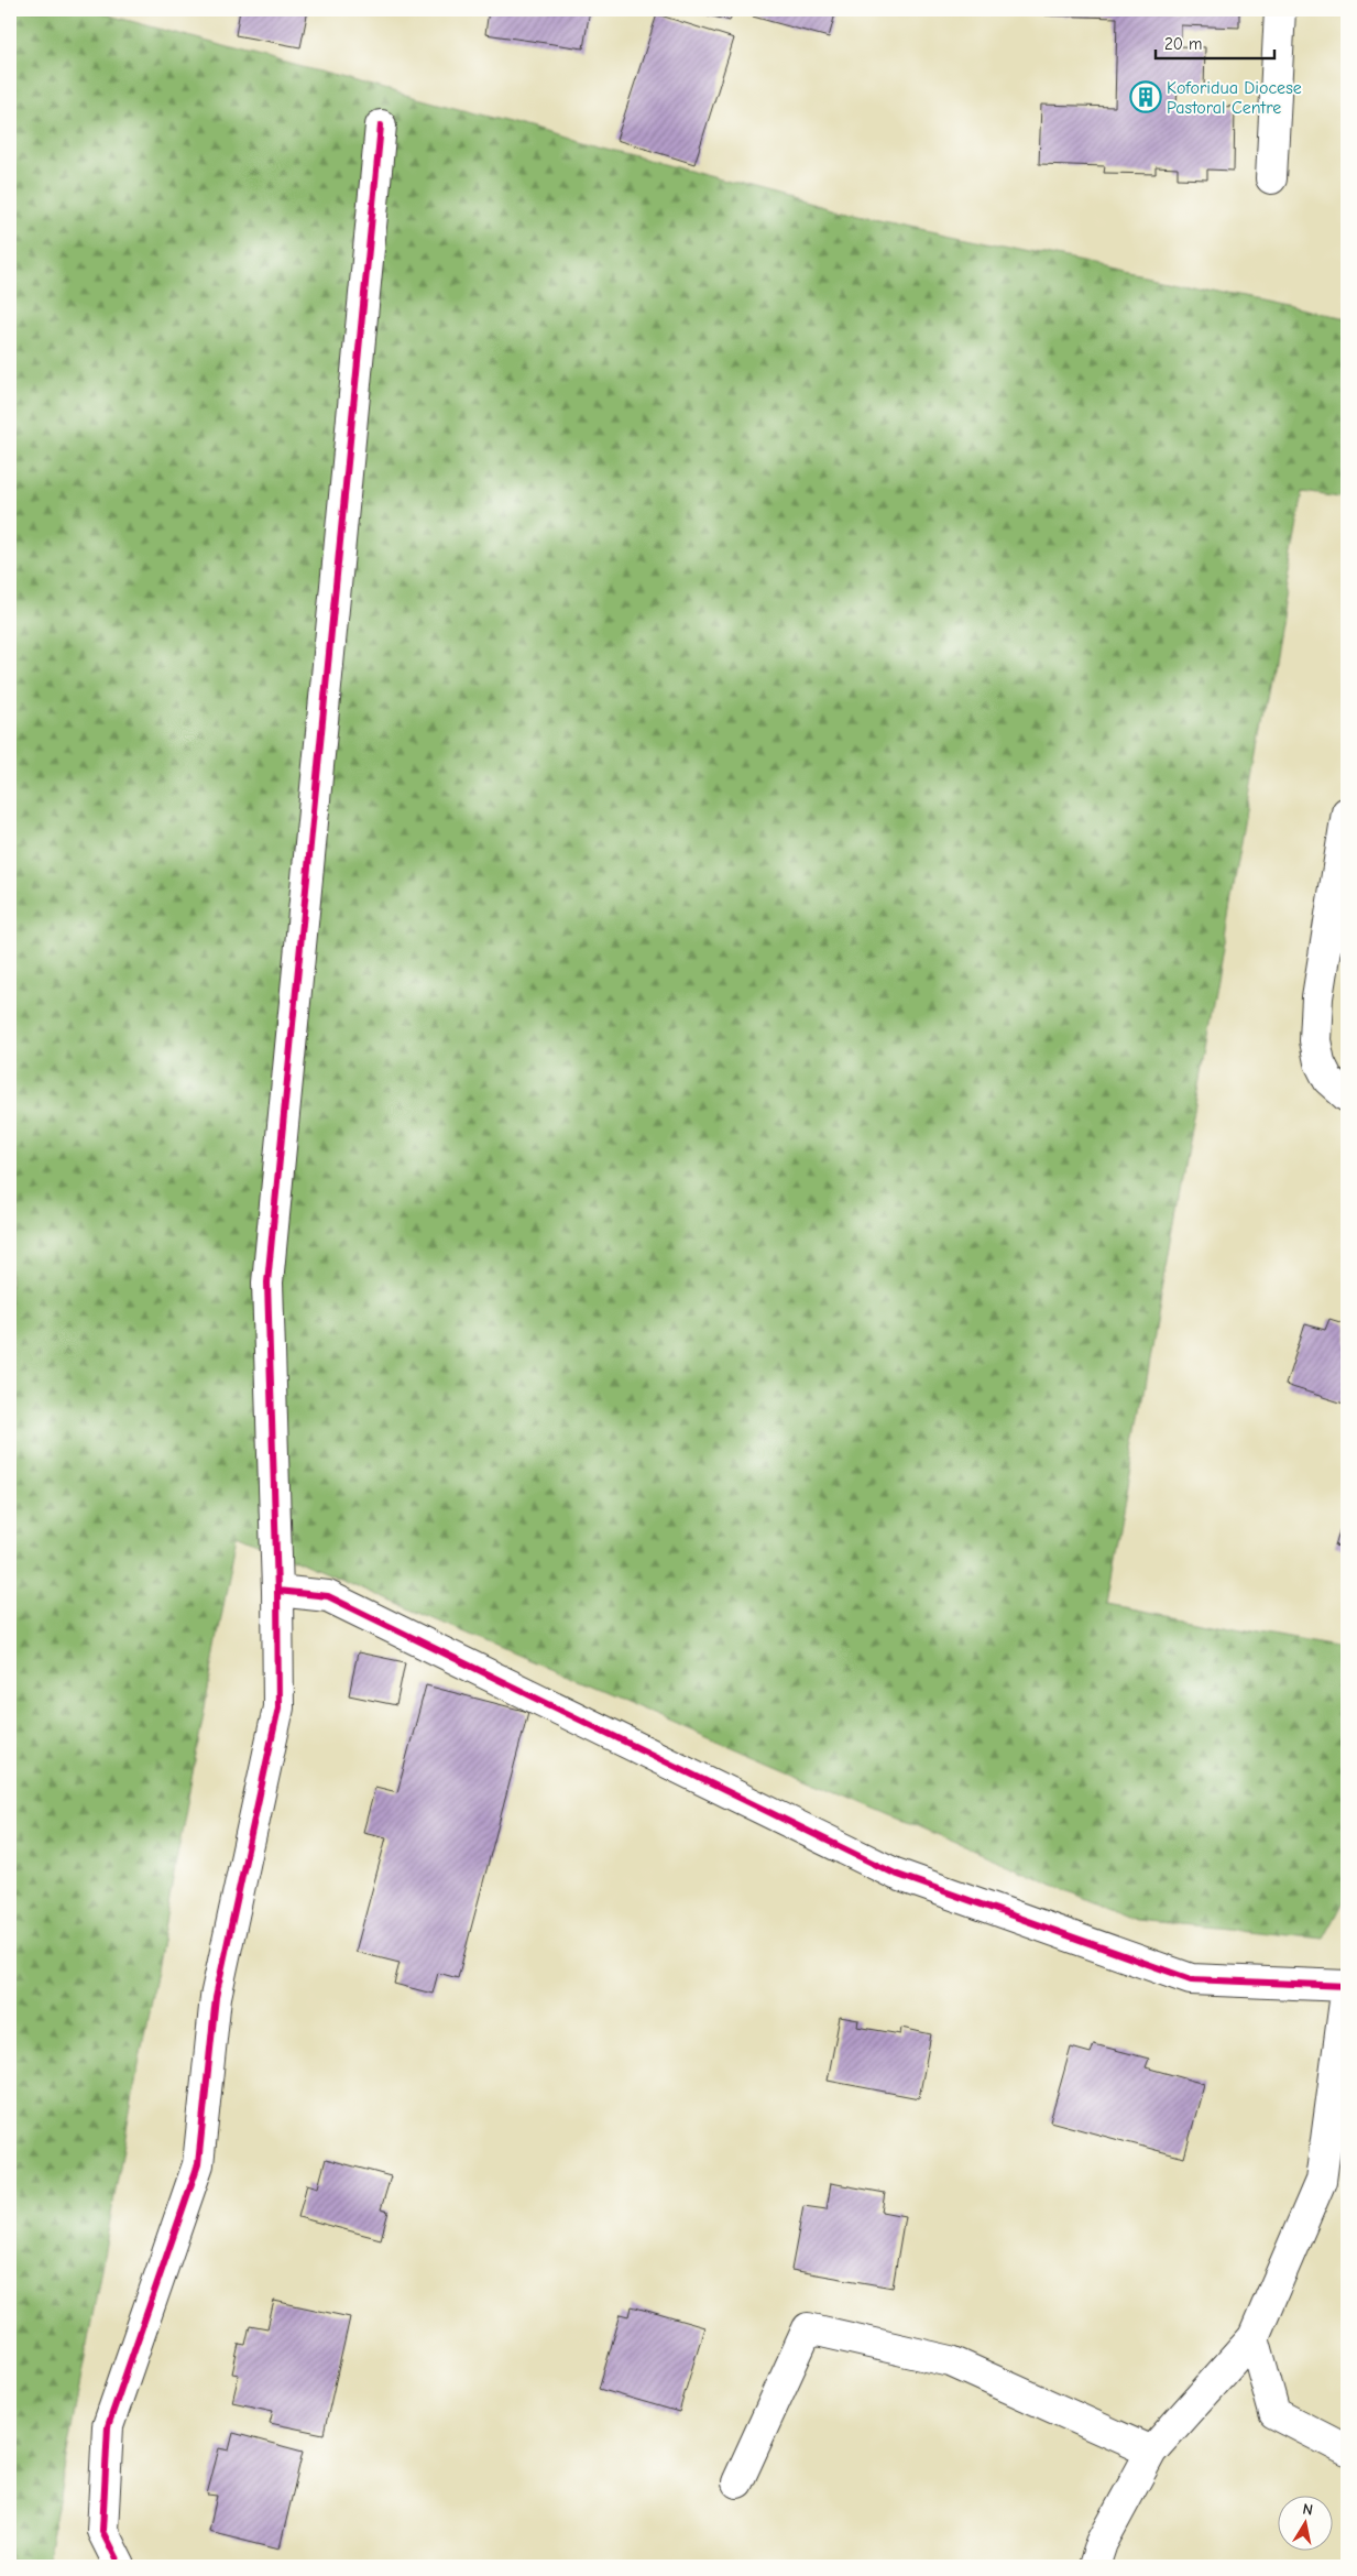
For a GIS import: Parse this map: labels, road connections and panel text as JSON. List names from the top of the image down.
{
  "places": {
    "building": ["Koforidua Diocese Pastoral Centre"]
  },
  "scale_bar": "20 m",
  "north": "top"
}
